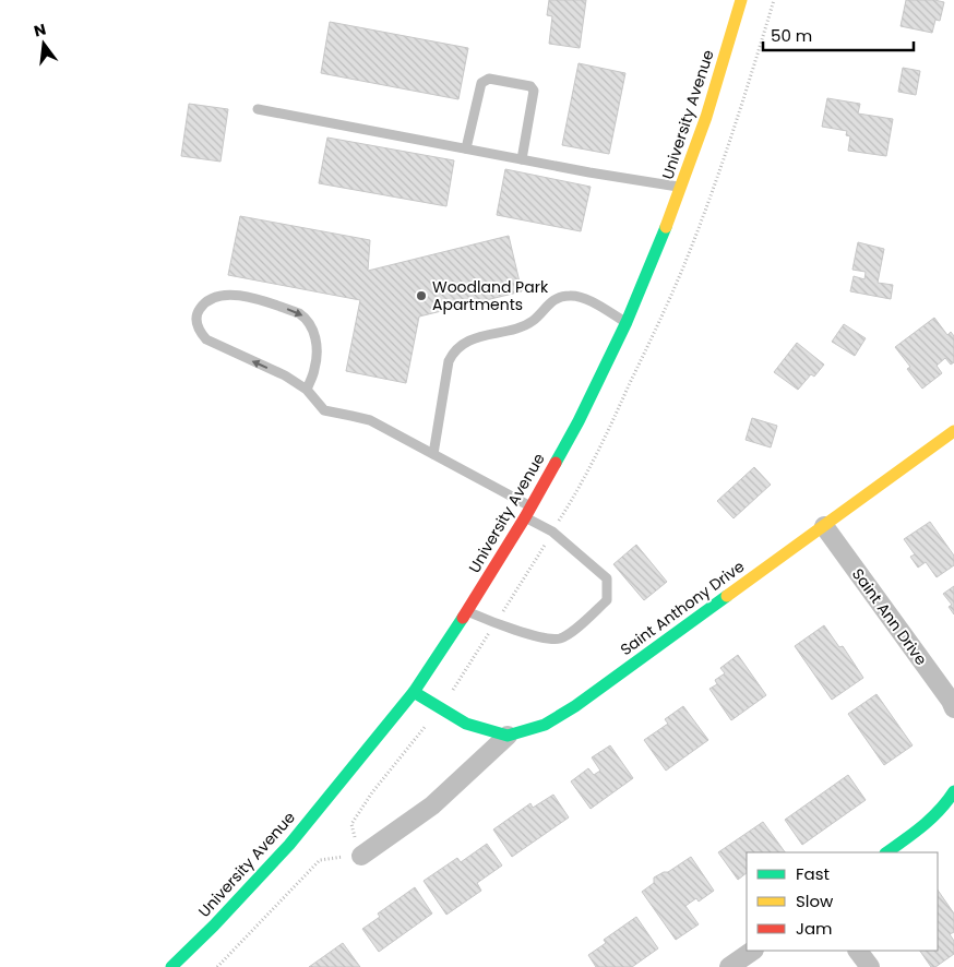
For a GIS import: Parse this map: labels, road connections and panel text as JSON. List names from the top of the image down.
{
  "streets": {
    "main road": ["University Avenue", "Saint Anthony Drive"],
    "street": ["Saint Ann Drive"]
  },
  "crossings": [
    ["Saint Anthony Drive", "Saint Ann Drive"]
  ],
  "places": ["Woodland Park Apartments"],
  "legend": ["Fast", "Slow", "Jam"],
  "scale_bar": "50 m",
  "north": "top"
}
